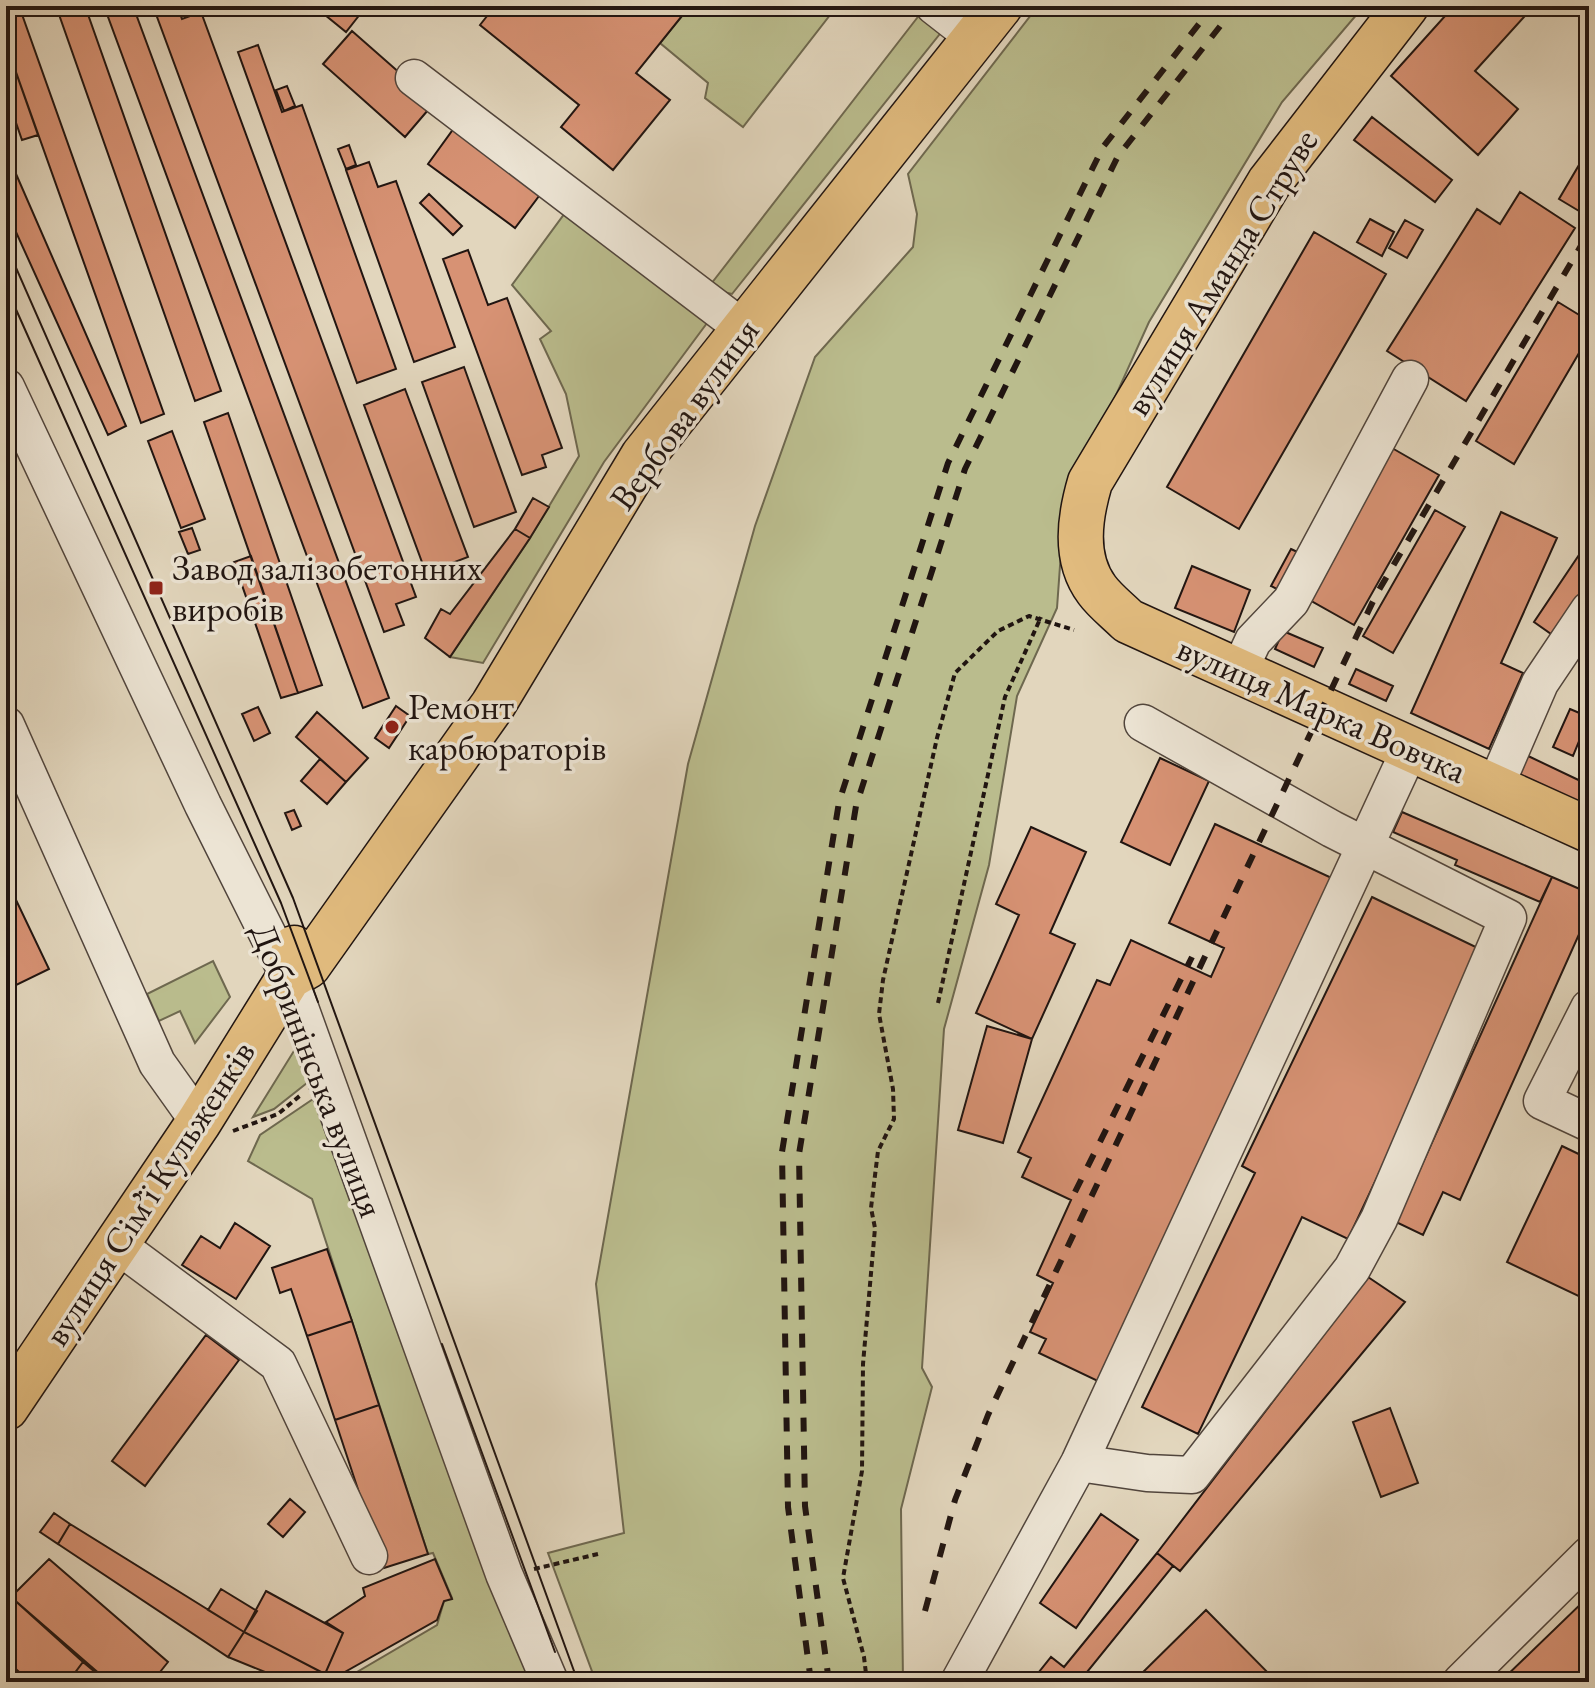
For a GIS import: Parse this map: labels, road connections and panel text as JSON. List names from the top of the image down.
{
  "streets": {
    "main road": [
      "вулиця Аманда Струве",
      "Вербова вулиця",
      "вулиця Марка Вовчка",
      "вулиця Сімʼї Кульженків"
    ],
    "street": ["Добринінська вулиця"]
  },
  "crossings": [
    ["вулиця Аманда Струве", "вулиця Марка Вовчка"],
    ["Вербова вулиця", "Добринінська вулиця"],
    ["Вербова вулиця", "вулиця Сімʼї Кульженків"],
    ["Добринінська вулиця", "вулиця Сімʼї Кульженків"]
  ],
  "places": {
    "transit": ["Завод залізобетонних виробів"],
    "other": ["Ремонт карбюраторів"]
  }
}
